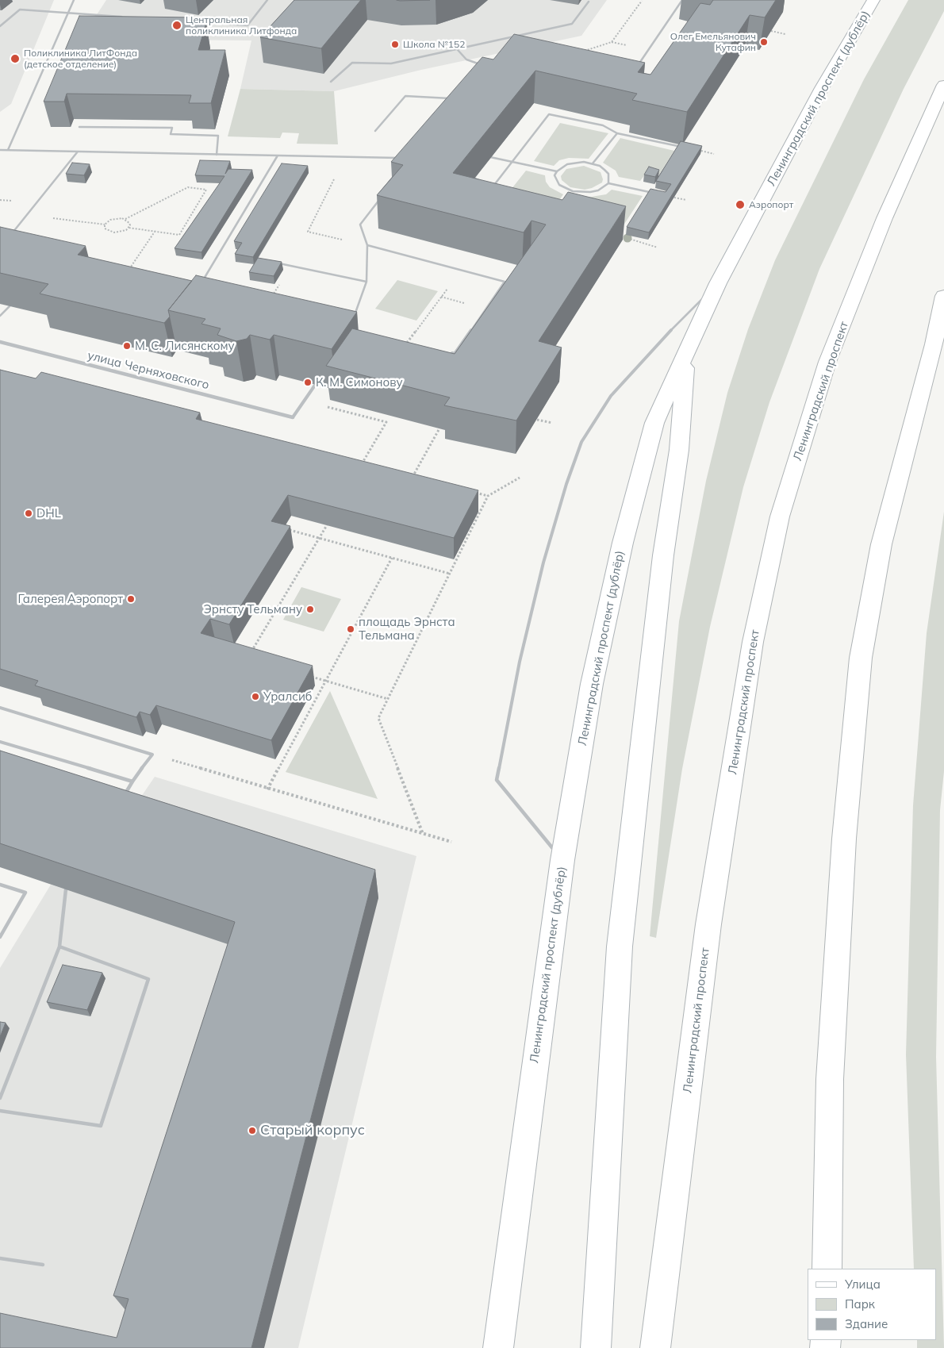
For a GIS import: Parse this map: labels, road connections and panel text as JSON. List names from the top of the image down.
{
  "streets": {
    "main road": ["Ленинградский проспект (дублёр)", "Ленинградский проспект"],
    "street": ["улица Черняховского"]
  },
  "places": [
    "Центральная поликлиника Литфонда",
    "Олег Емельянович Кутафин",
    "Школа №152",
    "Поликлиника ЛитФонда (детское отделение)",
    "Аэропорт",
    "М. С. Лисянскому",
    "К. М. Симонову",
    "DHL",
    "Галерея Аэропорт",
    "Эрнсту Тельману",
    "площадь Эрнста Тельмана",
    "Уралсиб",
    "Старый корпус"
  ],
  "legend": ["Улица", "Парк", "Здание"]
}
